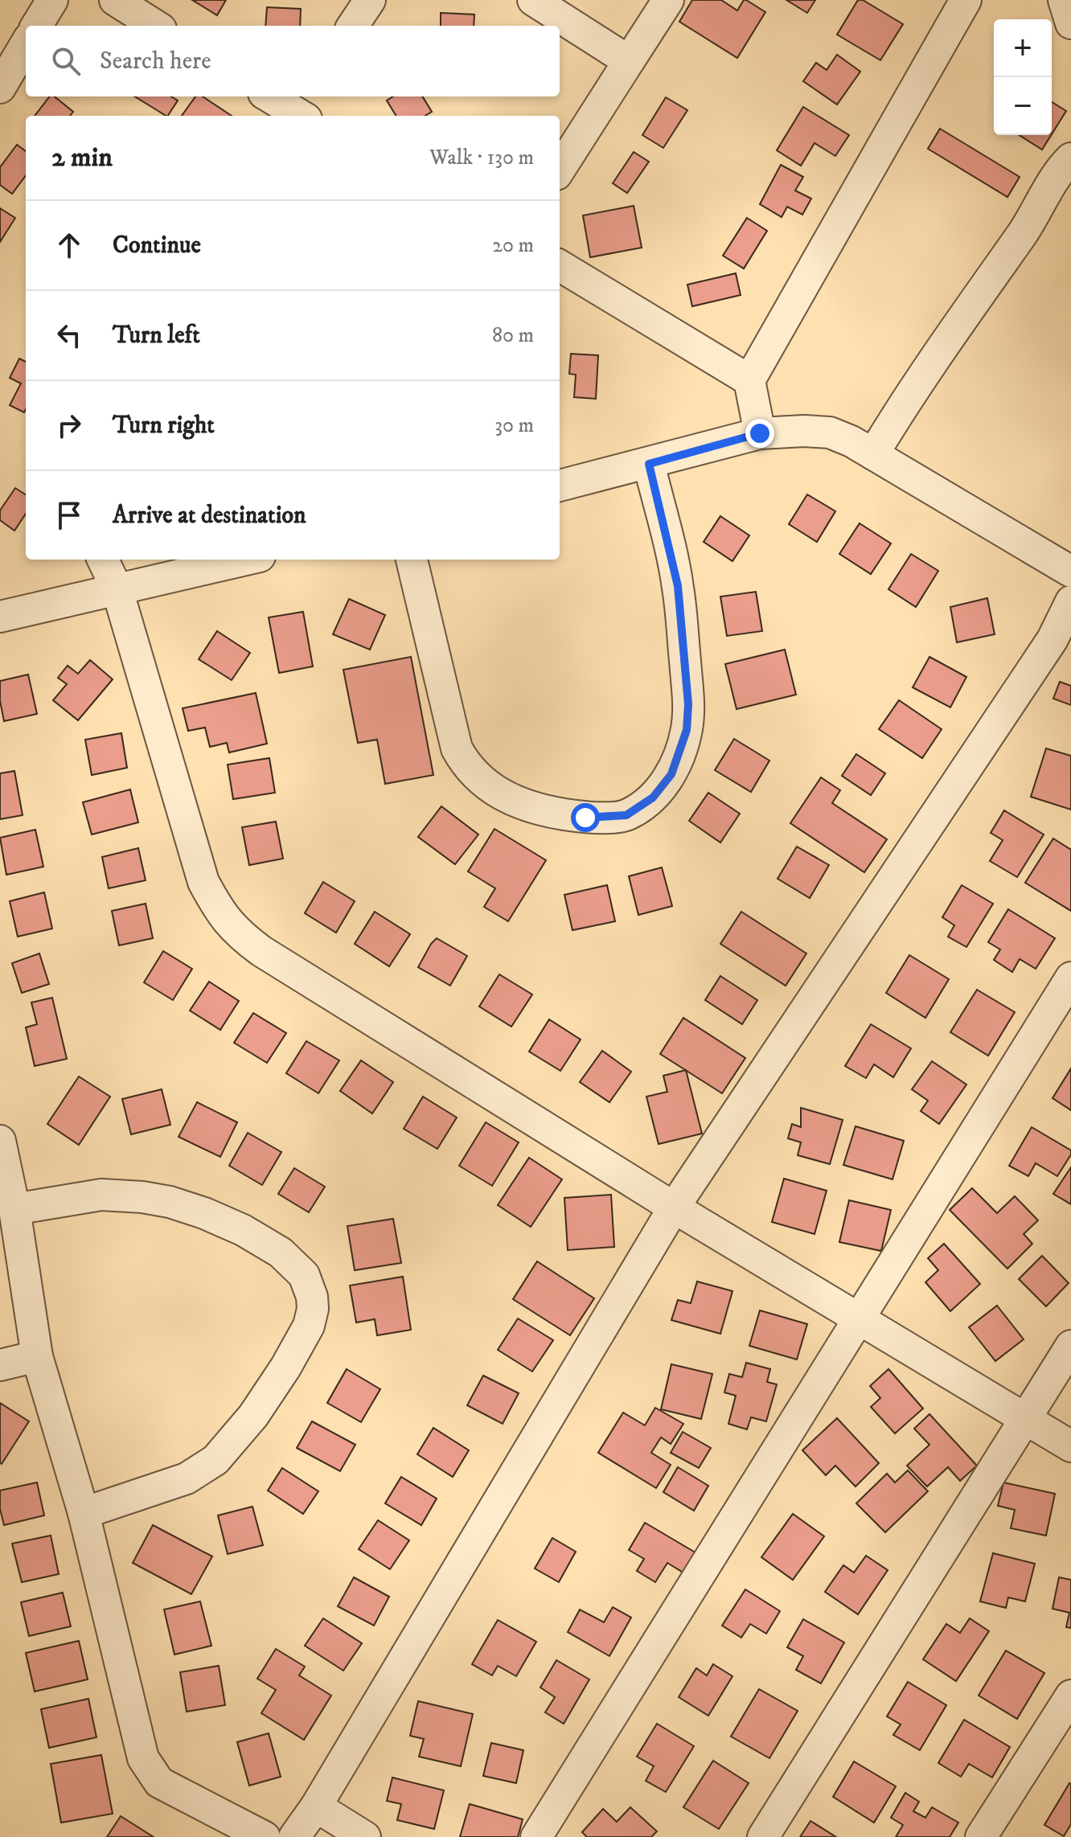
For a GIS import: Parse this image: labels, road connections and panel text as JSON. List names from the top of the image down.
{
  "page": {
    "map_buttons": ["+", "−"],
    "search": "Search here",
    "heading": ["2 min", "Walk · 130 m"],
    "list": [
      ["Continue", "20 m"],
      ["Turn left", "80 m"],
      ["Turn right", "30 m"],
      "Arrive at destination"
    ]
  }
}
